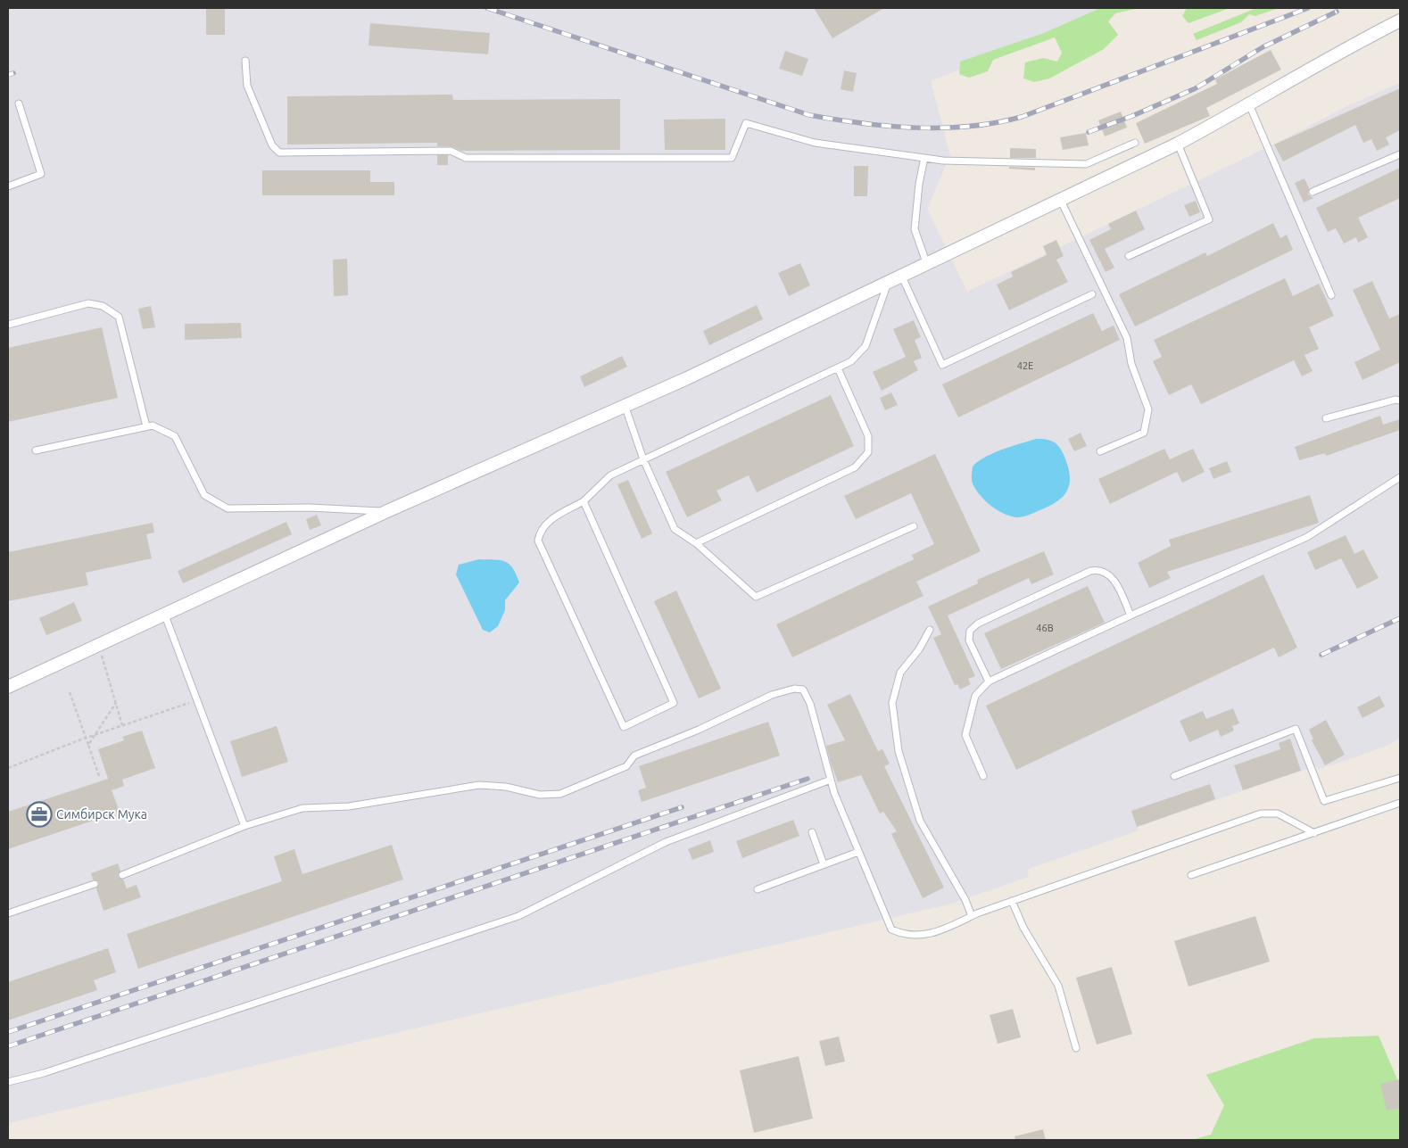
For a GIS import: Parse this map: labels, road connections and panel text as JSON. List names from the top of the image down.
{
  "places": {
    "office": ["Симбирск Мука"]
  },
  "house_numbers": ["42Е", "46В"]
}
